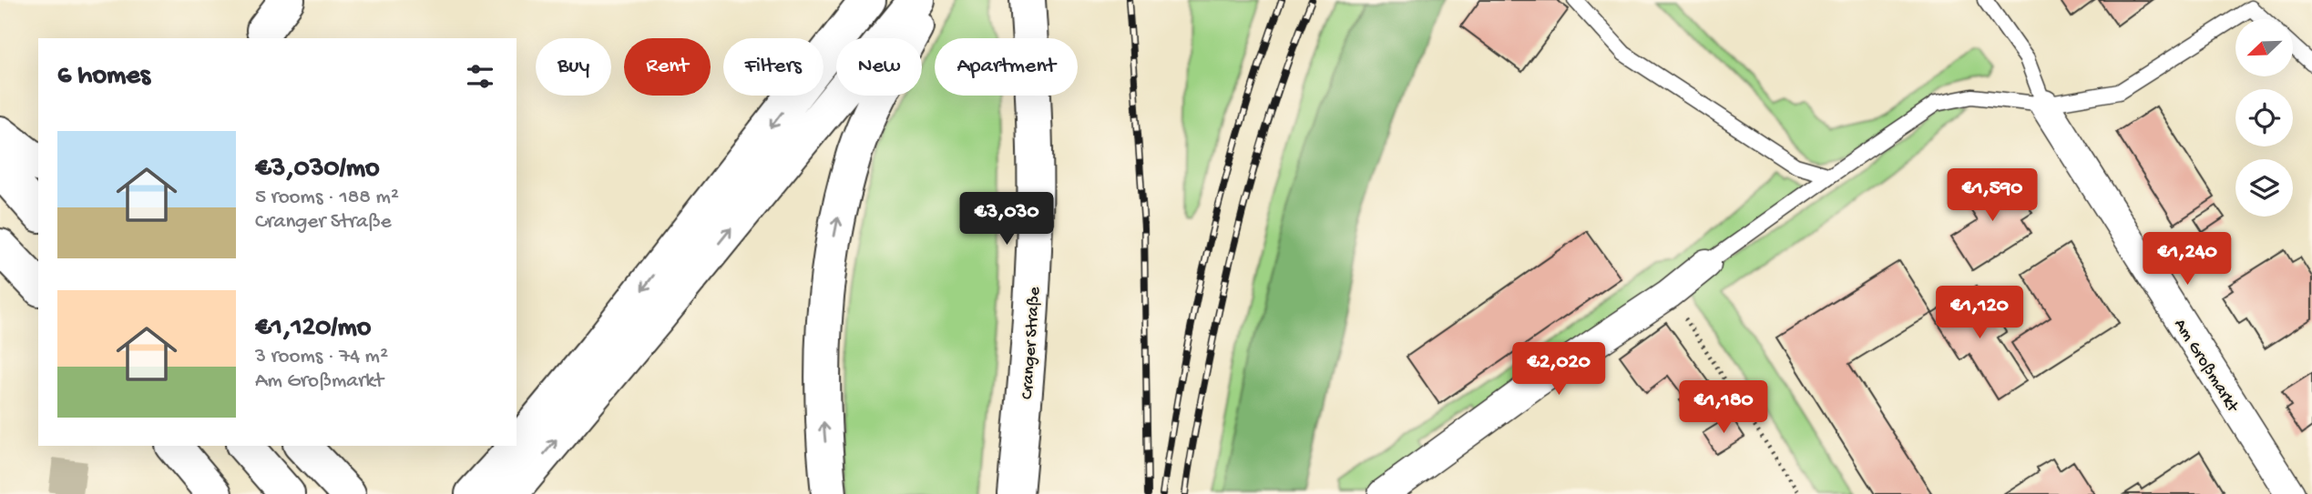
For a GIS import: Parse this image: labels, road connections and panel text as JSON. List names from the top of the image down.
{
  "streets": {
    "main road": ["Cranger Straße"],
    "street": ["Am Großmarkt"]
  },
  "north": "bottom left",
  "page": {
    "chip": [
      "Buy",
      "Rent",
      "Filters",
      "New",
      "Apartment"
    ],
    "heading": "6 homes",
    "list": [
      {
        "name": "€3,030/mo",
        "note": "5 rooms · 188 m² · Cranger Straße"
      },
      {
        "name": "€1,120/mo",
        "note": "3 rooms · 74 m² · Am Großmarkt"
      }
    ],
    "price": [
      "€1,590",
      "€3,030",
      "€1,240",
      "€1,120",
      "€2,020",
      "€1,180"
    ]
  }
}
